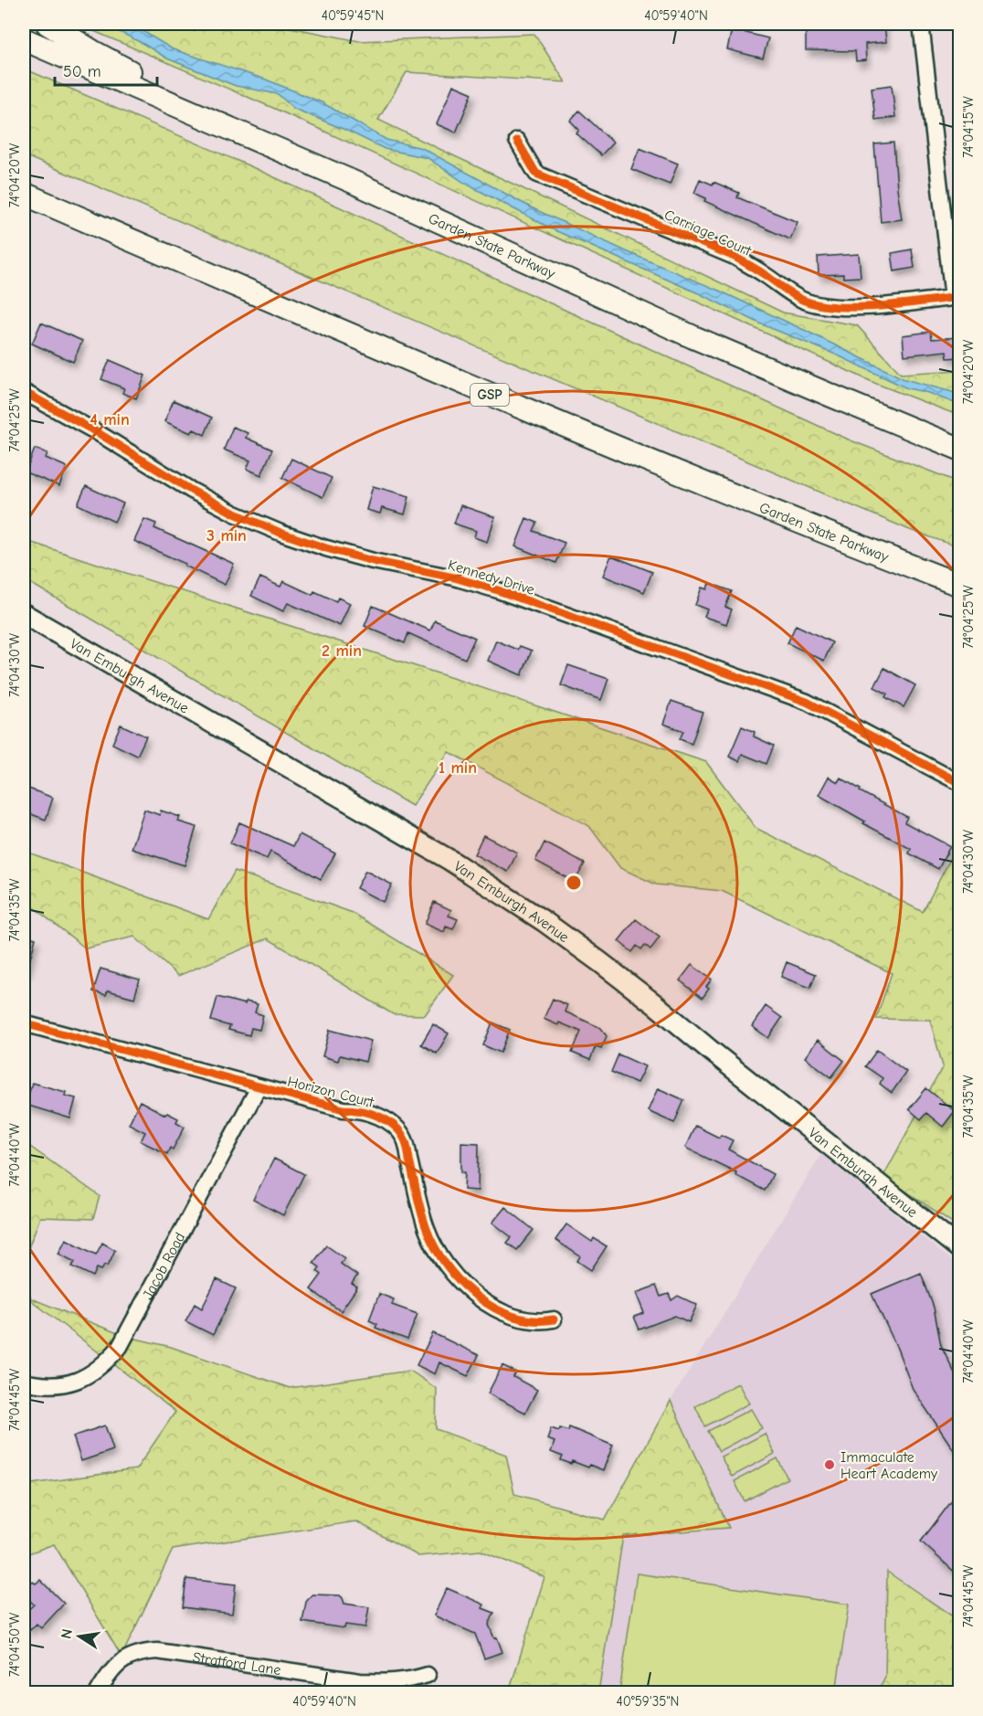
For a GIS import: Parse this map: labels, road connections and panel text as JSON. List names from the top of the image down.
{
  "streets": {
    "highway": ["Garden State Parkway", "GSP"],
    "main road": ["Van Emburgh Avenue"],
    "street": [
      "Carriage Court",
      "Kennedy Drive",
      "Horizon Court",
      "Jacob Road",
      "Stratford Lane"
    ]
  },
  "crossings": [
    ["Horizon Court", "Jacob Road"]
  ],
  "places": ["Immaculate Heart Academy"],
  "scale_bar": "50 m",
  "north": "left",
  "coordinates": [
    "40°59'45\"N",
    "40°59'40\"N",
    "74°04'15\"W",
    "74°04'20\"W",
    "74°04'25\"W",
    "74°04'30\"W",
    "74°04'35\"W",
    "74°04'40\"W",
    "74°04'45\"W",
    "74°04'50\"W",
    "40°59'35\"N"
  ],
  "rings": [
    "4 min",
    "3 min",
    "2 min",
    "1 min"
  ]
}
